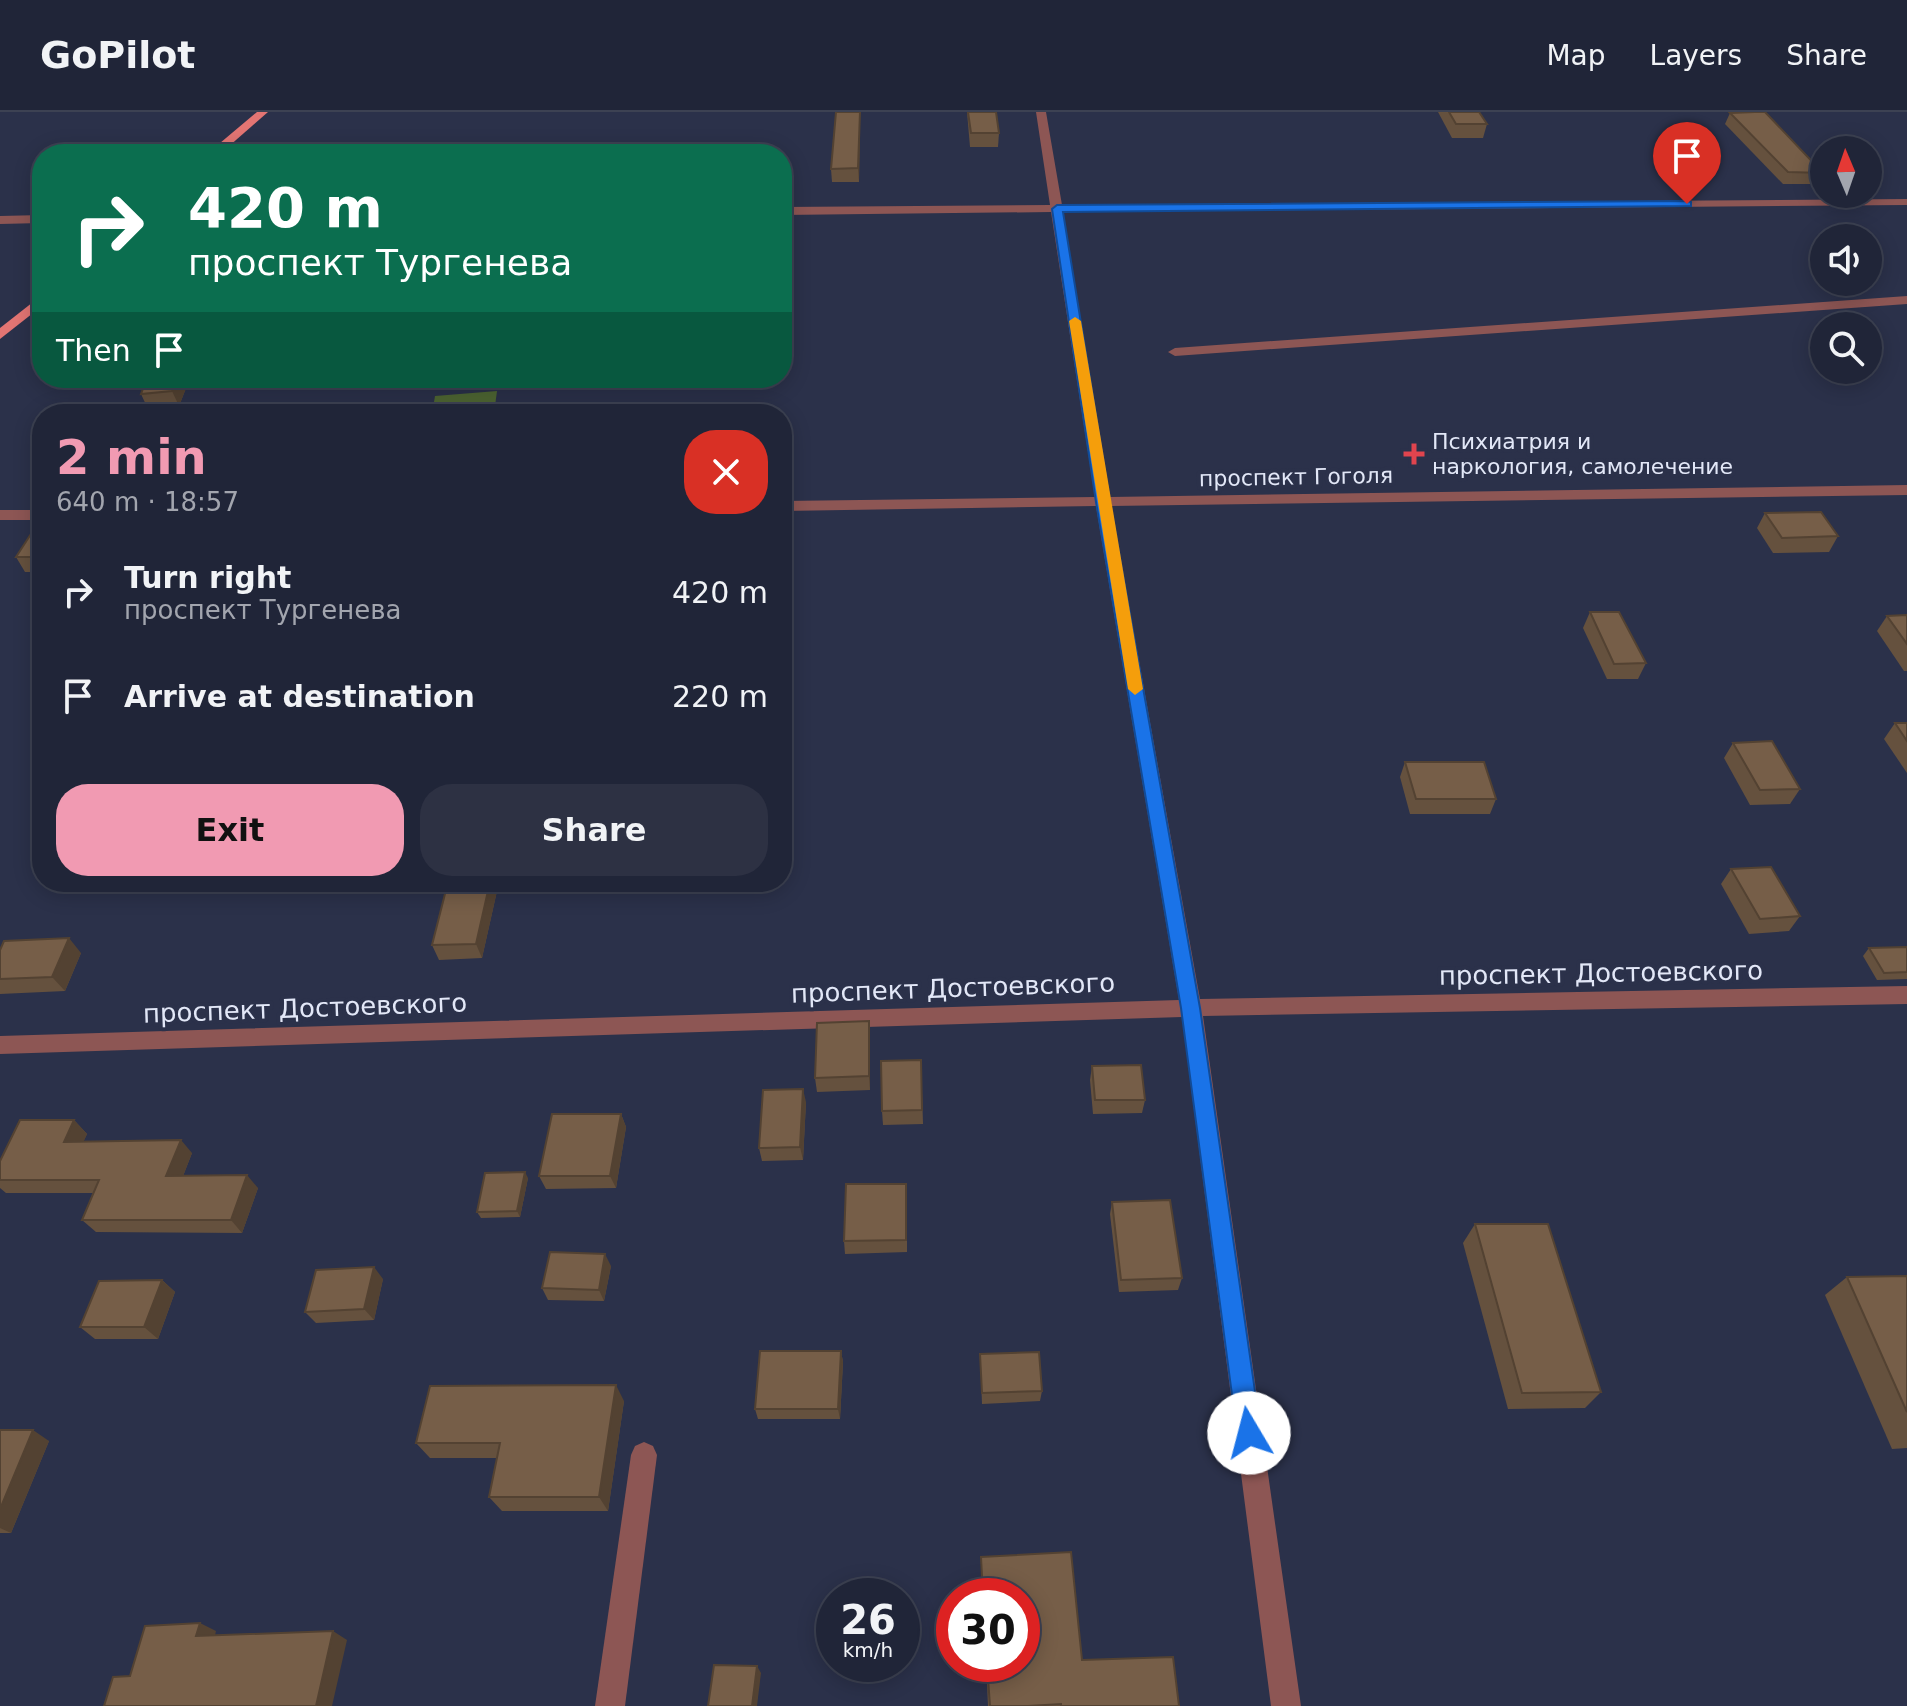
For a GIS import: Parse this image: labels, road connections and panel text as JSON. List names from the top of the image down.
{
  "streets": {
    "street": ["проспект Гоголя", "проспект Достоевского"]
  },
  "places": {
    "health": ["Психиатрия и наркология, самолечение"]
  },
  "north": "top",
  "page": {
    "header": "GoPilot",
    "nav": ["Map", "Layers", "Share"],
    "turn": ["420 m", "проспект Тургенева"],
    "then": "Then",
    "heading": ["2 min", "640 m · 18:57"],
    "list": [
      {
        "name": "Turn right",
        "note": "проспект Тургенева",
        "value": "420 m"
      },
      {
        "name": "Arrive at destination",
        "value": "220 m"
      }
    ],
    "buttons": ["Exit", "Share"],
    "speed": "26 km/h",
    "limit": "30"
  }
}
